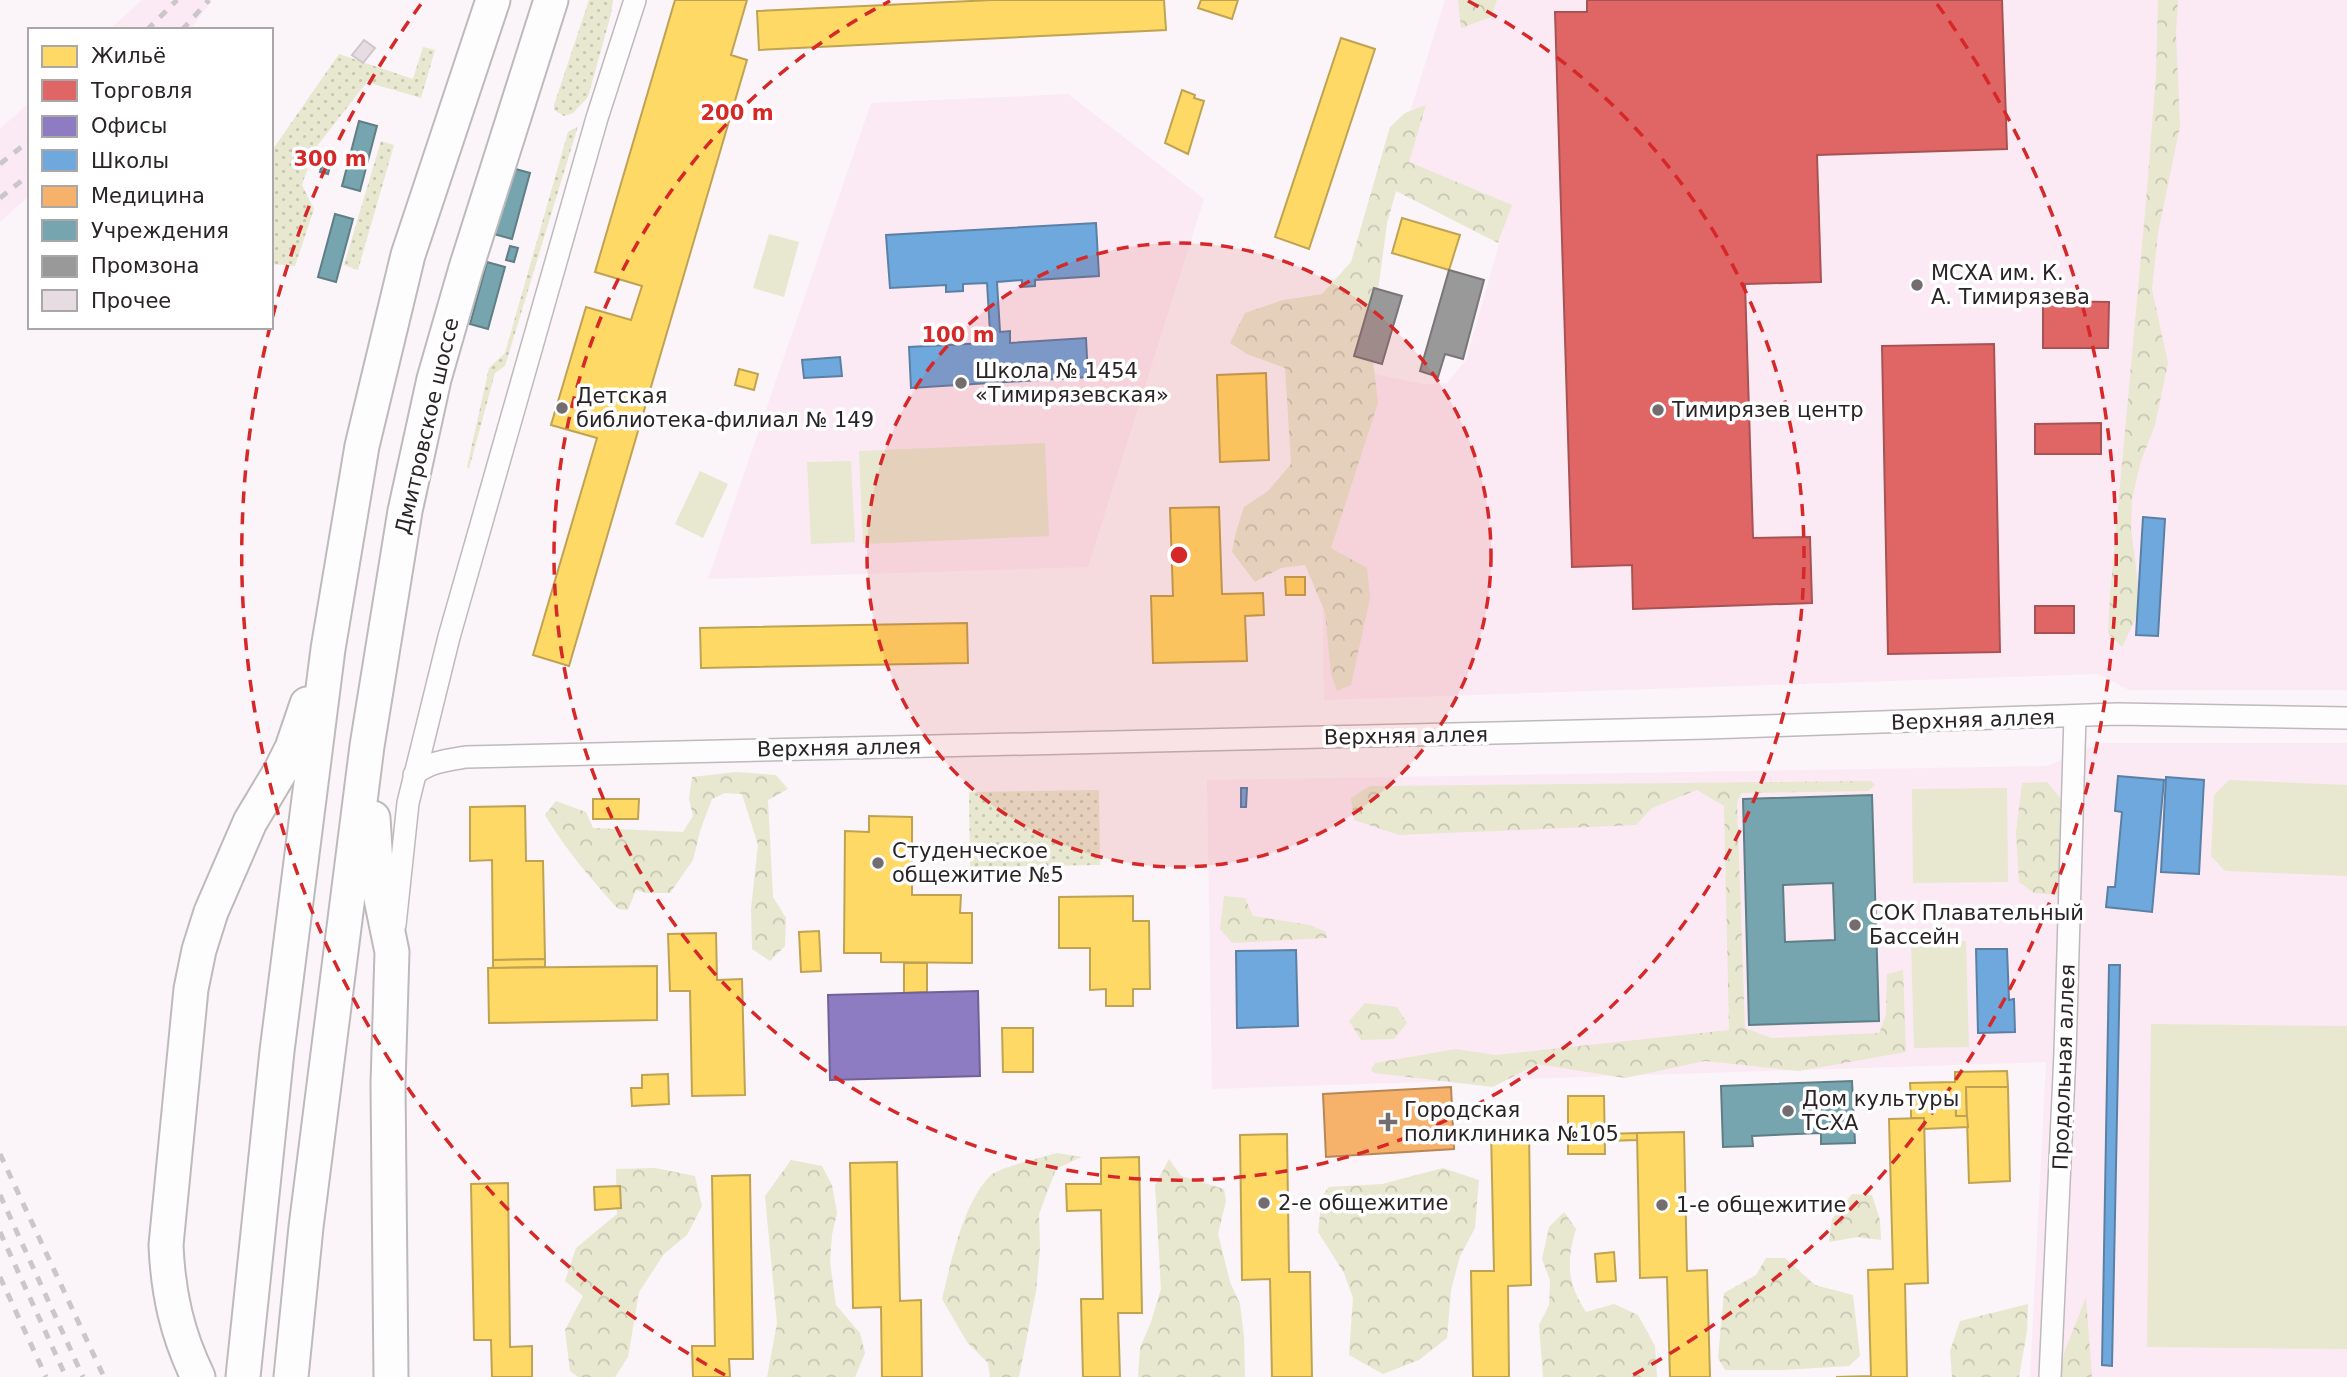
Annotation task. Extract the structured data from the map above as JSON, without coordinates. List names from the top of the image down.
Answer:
{
  "streets": {
    "main road": ["Дмитровское шоссе"],
    "street": ["Верхняя аллея", "Продольная аллея"]
  },
  "crossings": [
    ["Верхняя аллея", "Продольная аллея"]
  ],
  "places": {
    "other": [
      "МСХА им. К. А. Тимирязева",
      "Школа № 1454 «Тимирязевская»",
      "Детская библиотека-филиал № 149",
      "Тимирязев центр",
      "Студенческое общежитие №5",
      "СОК Плавательный Бассейн",
      "Дом культуры ТСХА",
      "2-е общежитие",
      "1-е общежитие"
    ],
    "health": ["Городская поликлиника №105"]
  },
  "legend": [
    "Жильё",
    "Торговля",
    "Офисы",
    "Школы",
    "Медицина",
    "Учреждения",
    "Промзона",
    "Прочее"
  ],
  "rings": ["200 m", "300 m", "100 m"]
}
